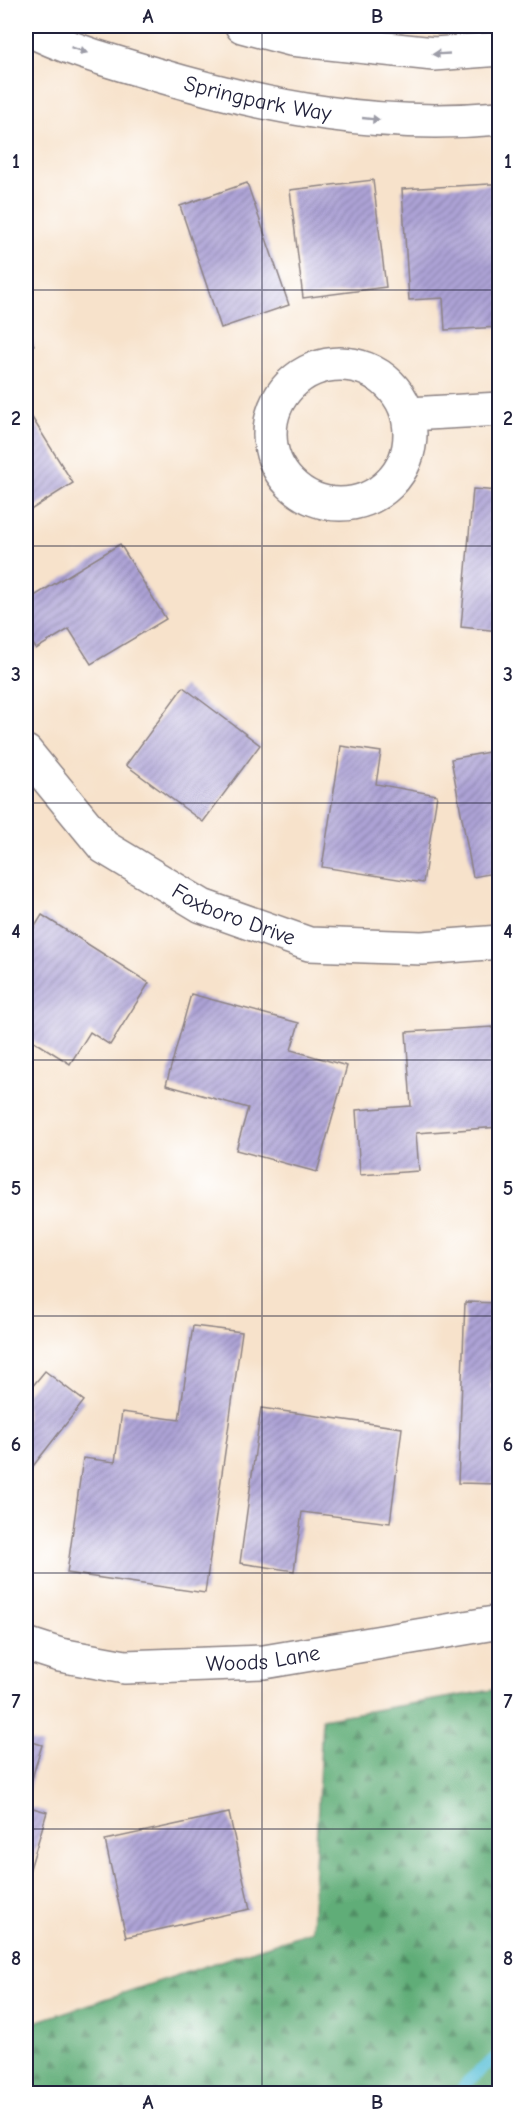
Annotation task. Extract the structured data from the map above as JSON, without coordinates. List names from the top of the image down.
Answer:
{
  "streets": {
    "street": ["Springpark Way", "Foxboro Drive", "Woods Lane"]
  },
  "grid": {
    "columns": ["A", "B"],
    "rows": [
      "1",
      "2",
      "3",
      "4",
      "5",
      "6",
      "7",
      "8"
    ]
  }
}
